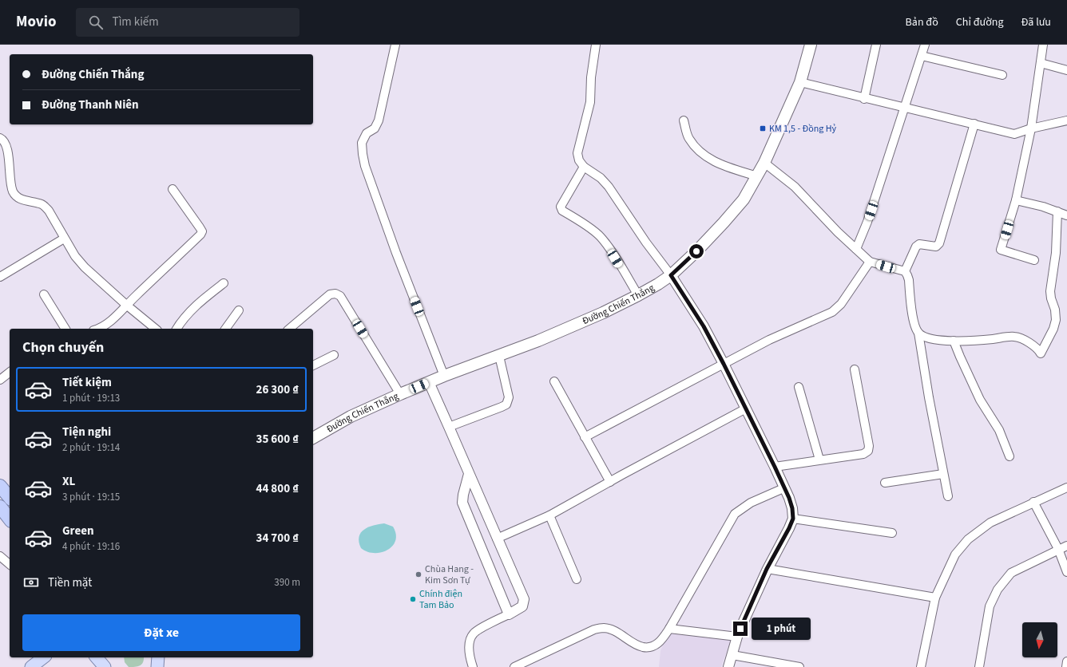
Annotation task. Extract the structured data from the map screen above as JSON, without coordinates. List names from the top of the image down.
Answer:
{
  "streets": {
    "main road": ["Đường Chiến Thắng"]
  },
  "places": {
    "transit": ["KM 1,5 - Đồng Hỷ"],
    "other": ["Chùa Hang - Kim Sơn Tự", "Chính điện Tam Bảo"]
  },
  "north": "bottom",
  "page": {
    "header": "Movio",
    "search": "Tìm kiếm",
    "nav": ["Bản đồ", "Chỉ đường", "Đã lưu"],
    "banner": ["Đường Chiến Thắng", "Đường Thanh Niên"],
    "heading": "Chọn chuyến",
    "list": [
      {
        "name": "Tiết kiệm",
        "note": "1 phút · 19:13",
        "value": "26 300 ₫"
      },
      {
        "name": "Tiện nghi",
        "note": "2 phút · 19:14",
        "value": "35 600 ₫"
      },
      {
        "name": "XL",
        "note": "3 phút · 19:15",
        "value": "44 800 ₫"
      },
      {
        "name": "Green",
        "note": "4 phút · 19:16",
        "value": "34 700 ₫"
      }
    ],
    "pay": ["Tiền mặt", "390 m"],
    "buttons": "Đặt xe",
    "bubble": "1 phút"
  }
}
